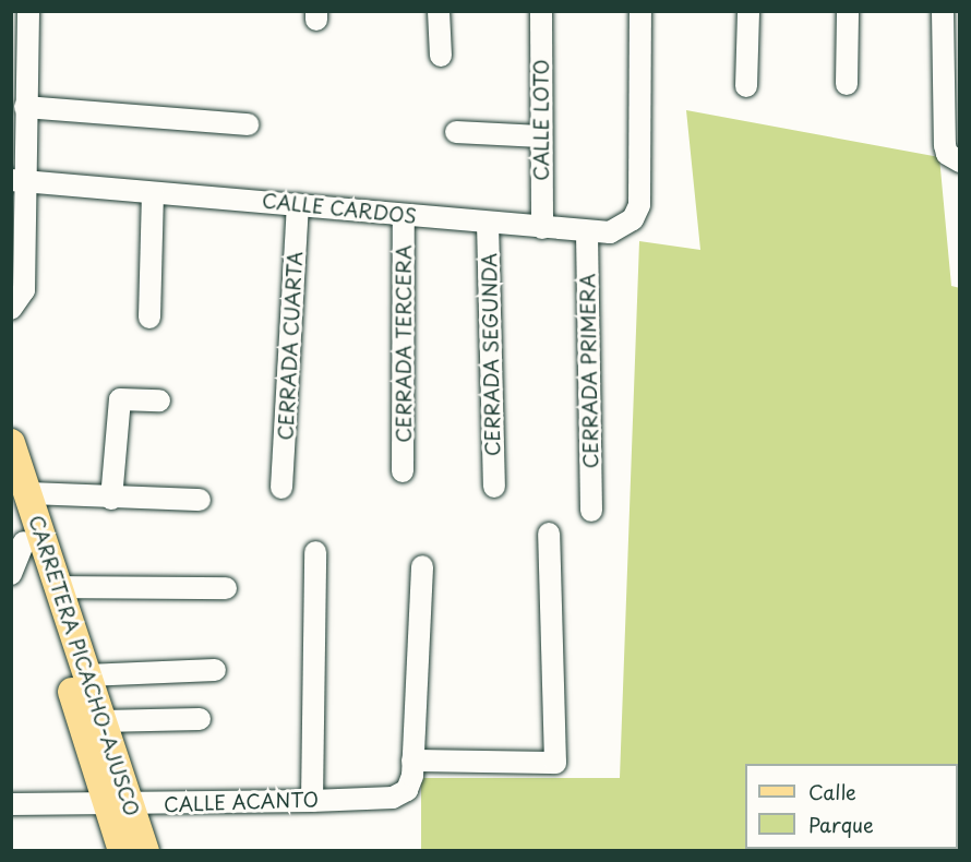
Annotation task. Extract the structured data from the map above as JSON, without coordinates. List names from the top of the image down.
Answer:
{
  "streets": {
    "main road": ["CARRETERA PICACHO-AJUSCO"],
    "street": [
      "CALLE LOTO",
      "CALLE CARDOS",
      "CERRADA TERCERA",
      "CERRADA CUARTA",
      "CERRADA SEGUNDA",
      "CERRADA PRIMERA",
      "CALLE ACANTO"
    ]
  },
  "crossings": [
    ["CALLE LOTO", "CALLE CARDOS"],
    ["CALLE CARDOS", "CERRADA TERCERA"],
    ["CALLE CARDOS", "CERRADA CUARTA"],
    ["CALLE CARDOS", "CERRADA SEGUNDA"],
    ["CALLE CARDOS", "CERRADA PRIMERA"],
    ["CARRETERA PICACHO-AJUSCO", "CALLE ACANTO"]
  ],
  "legend": ["Calle", "Parque"]
}
